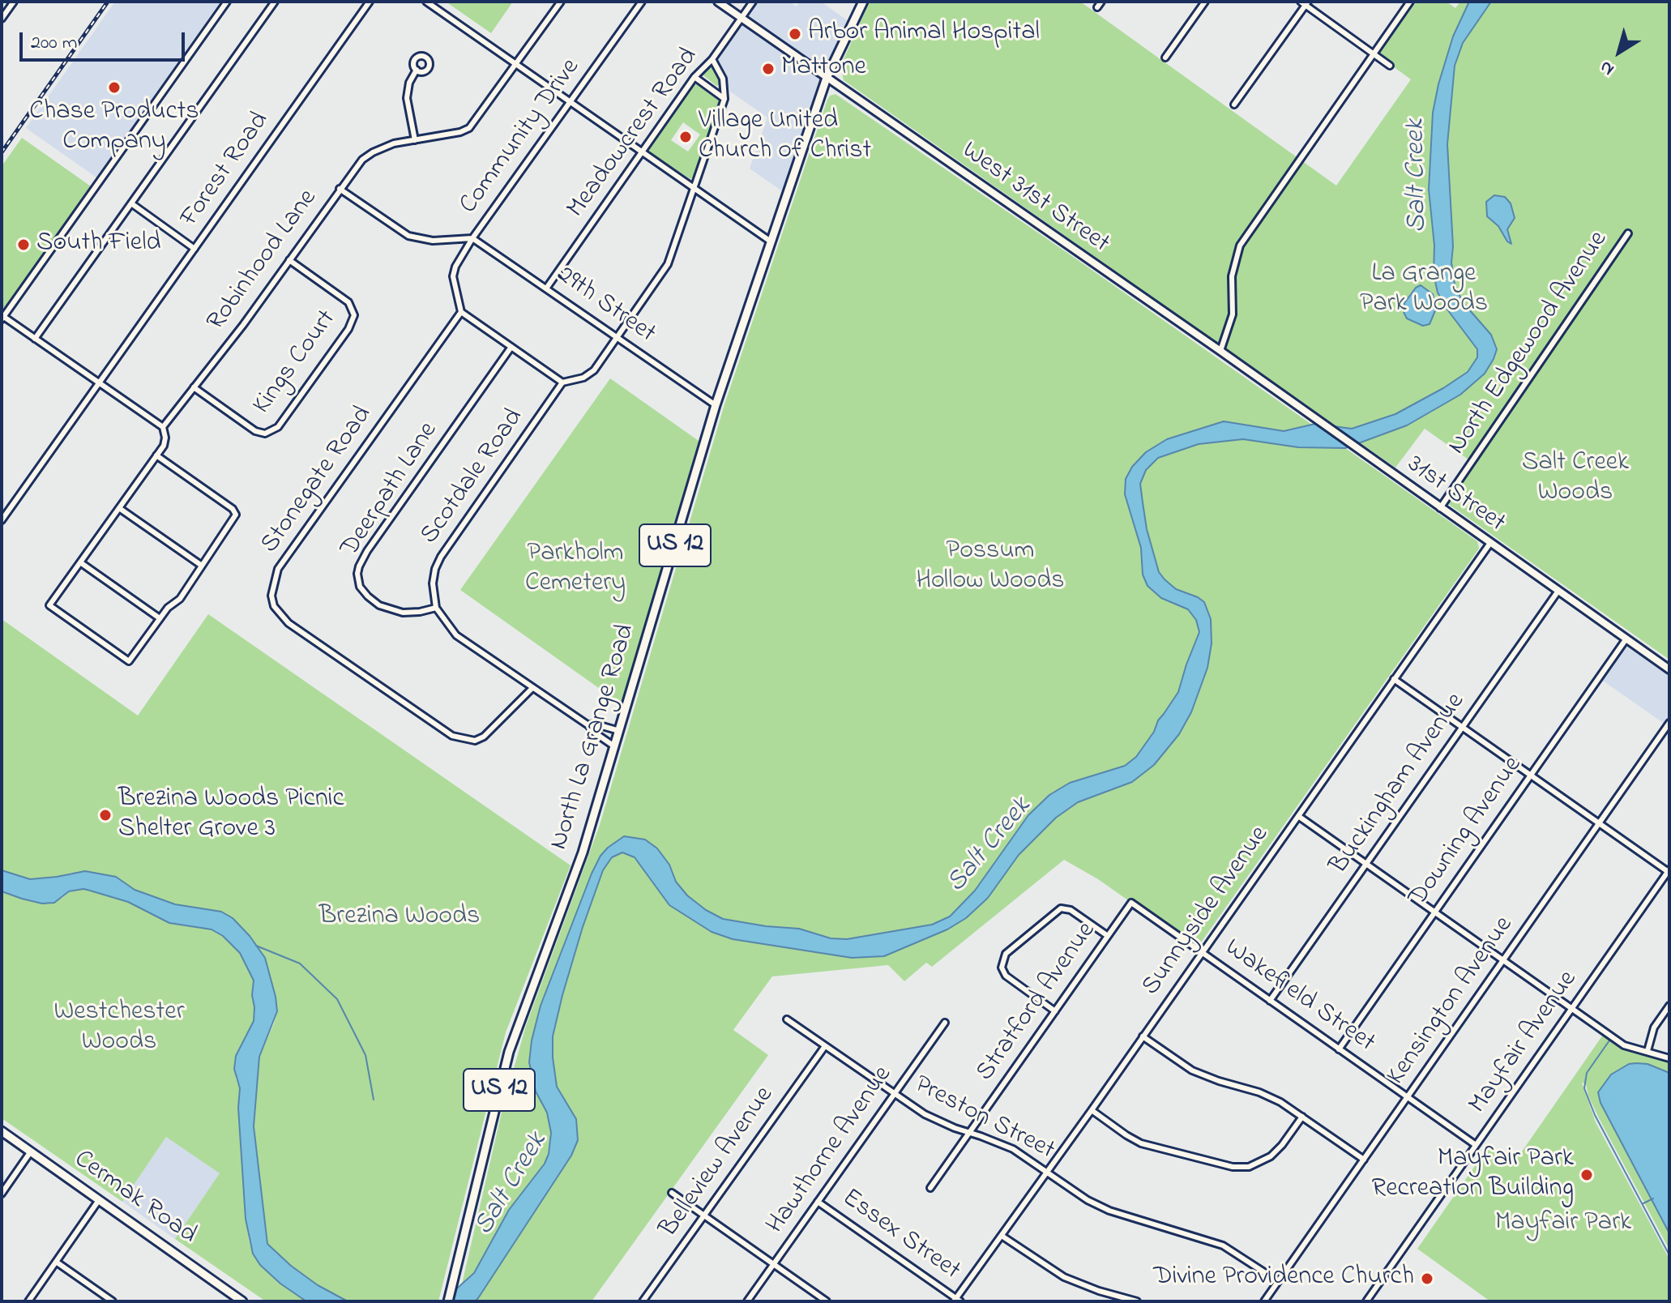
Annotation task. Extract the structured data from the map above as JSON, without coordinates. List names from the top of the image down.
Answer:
{
  "streets": {
    "main road": [
      "West 31st Street",
      "31st Street",
      "US 12",
      "North La Grange Road",
      "Cermak Road"
    ],
    "street": [
      "Meadowcrest Road",
      "Community Drive",
      "Forest Road",
      "Robinhood Lane",
      "29th Street",
      "North Edgewood Avenue",
      "Kings Court",
      "Scotdale Road",
      "Stonegate Road",
      "Deerpath Lane",
      "Buckingham Avenue",
      "Downing Avenue",
      "Sunnyside Avenue",
      "Wakefield Street",
      "Kensington Avenue",
      "Stratford Avenue",
      "Mayfair Avenue",
      "Preston Street",
      "Hawthorne Avenue",
      "Belleview Avenue",
      "Essex Street"
    ]
  },
  "crossings": [
    ["Meadowcrest Road", "West 31st Street"],
    ["Meadowcrest Road", "29th Street"],
    ["Community Drive", "Robinhood Lane"],
    ["Community Drive", "29th Street"],
    ["West 31st Street", "31st Street"],
    ["West 31st Street", "US 12"],
    ["West 31st Street", "North La Grange Road"],
    ["Robinhood Lane", "Kings Court"],
    ["29th Street", "North La Grange Road"],
    ["North Edgewood Avenue", "31st Street"],
    ["Scotdale Road", "Deerpath Lane"],
    ["31st Street", "Buckingham Avenue"],
    ["31st Street", "Downing Avenue"],
    ["31st Street", "Sunnyside Avenue"],
    ["US 12", "North La Grange Road"],
    ["Buckingham Avenue", "Wakefield Street"],
    ["Downing Avenue", "Wakefield Street"],
    ["Sunnyside Avenue", "Wakefield Street"],
    ["Sunnyside Avenue", "Preston Street"],
    ["Sunnyside Avenue", "Essex Street"],
    ["Wakefield Street", "Kensington Avenue"],
    ["Wakefield Street", "Stratford Avenue"],
    ["Wakefield Street", "Mayfair Avenue"],
    ["Kensington Avenue", "Preston Street"],
    ["Stratford Avenue", "Preston Street"],
    ["Preston Street", "Hawthorne Avenue"],
    ["Preston Street", "Belleview Avenue"],
    ["Hawthorne Avenue", "Essex Street"]
  ],
  "water": ["Salt Creek"],
  "parks": [
    "La Grange Park Woods",
    "Salt Creek Woods",
    "Possum Hollow Woods",
    "Parkholm Cemetery",
    "Brezina Woods",
    "Westchester Woods",
    "Mayfair Park"
  ],
  "places": [
    "Arbor Animal Hospital",
    "Mattone",
    "Chase Products Company",
    "Village United Church of Christ",
    "South Field",
    "Brezina Woods Picnic Shelter Grove 3",
    "Mayfair Park Recreation Building",
    "Divine Providence Church"
  ],
  "scale_bar": "200 m",
  "north": "bottom left"
}
